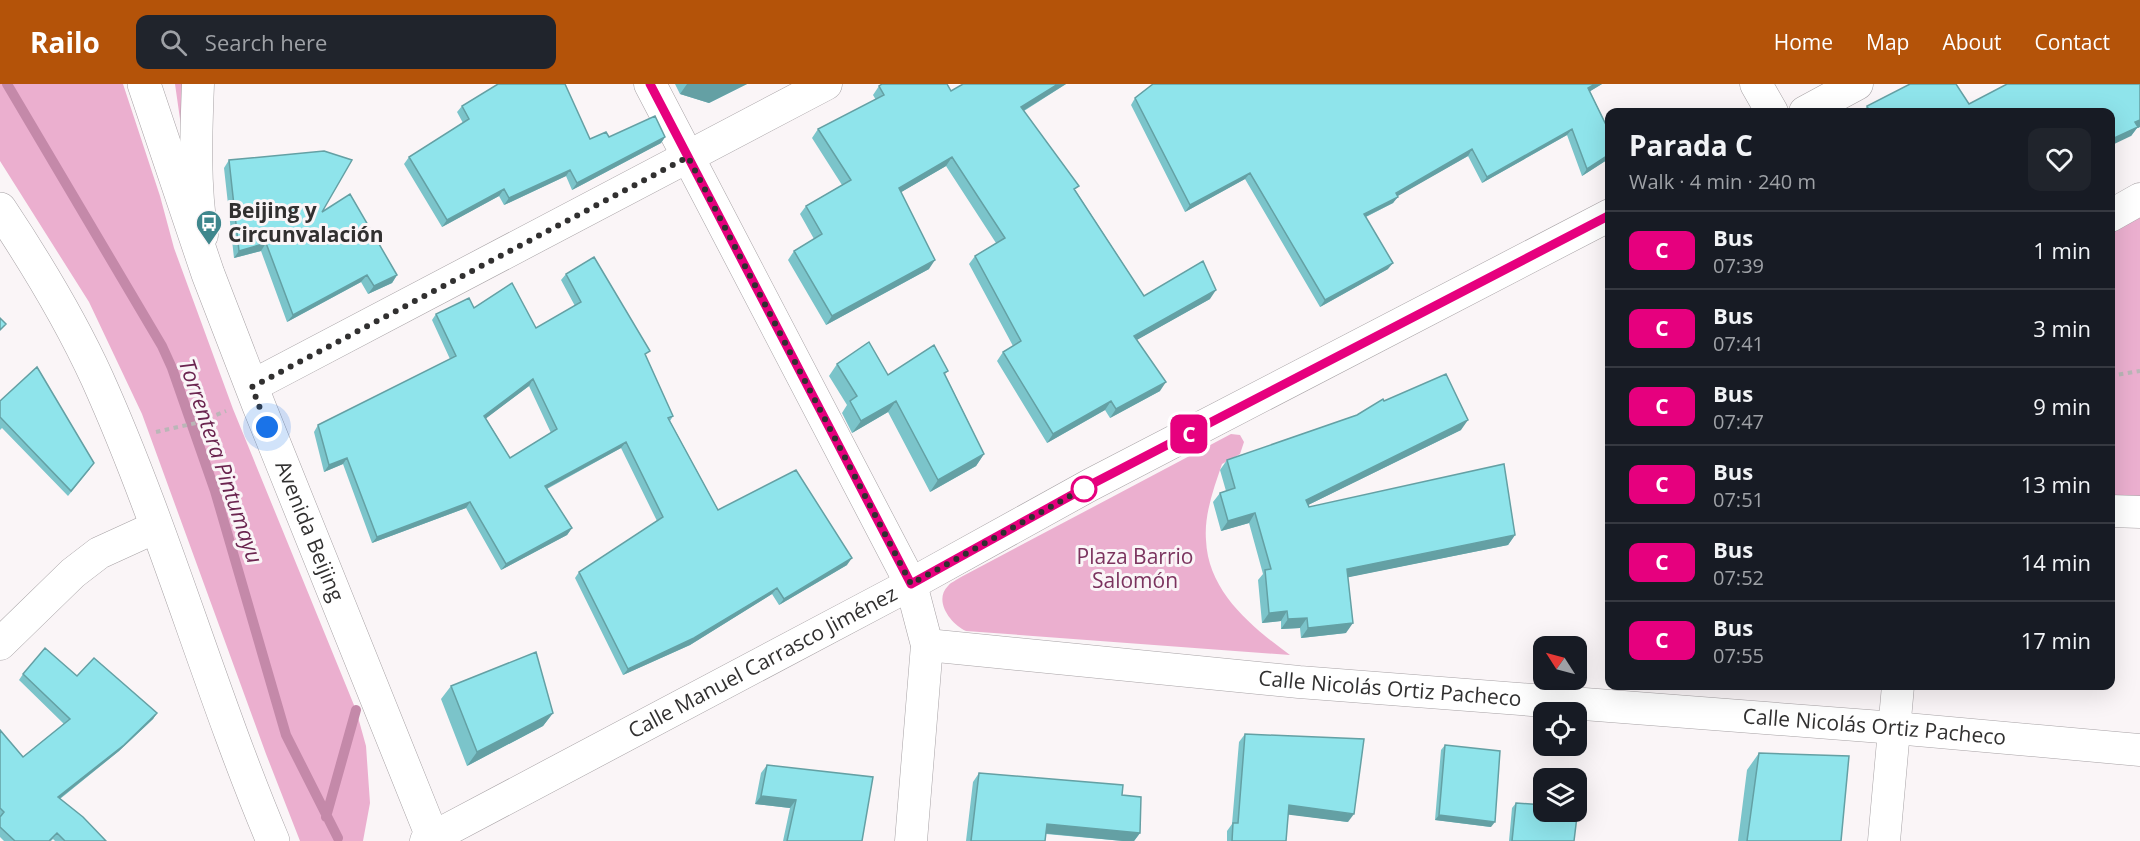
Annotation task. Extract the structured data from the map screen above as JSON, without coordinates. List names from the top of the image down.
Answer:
{
  "streets": {
    "main road": ["Avenida Beijing"],
    "street": ["Calle Manuel Carrasco Jiménez", "Calle Nicolás Ortiz Pacheco"]
  },
  "crossings": [
    ["Avenida Beijing", "Calle Manuel Carrasco Jiménez"]
  ],
  "water": ["Torrentera Pintumayu"],
  "parks": ["Plaza Barrio Salomón"],
  "places": {
    "bus stop": ["Beijing y Circunvalación"]
  },
  "lines": ["bus line C"],
  "north": "top left",
  "page": {
    "header": "Railo",
    "search": "Search here",
    "nav": [
      "Home",
      "Map",
      "About",
      "Contact"
    ],
    "on_map": "C",
    "heading": ["Parada C", "Walk · 4 min · 240 m"],
    "list": [
      {
        "mark": "C",
        "name": "Bus",
        "note": "07:39",
        "value": "1 min"
      },
      {
        "mark": "C",
        "name": "Bus",
        "note": "07:41",
        "value": "3 min"
      },
      {
        "mark": "C",
        "name": "Bus",
        "note": "07:47",
        "value": "9 min"
      },
      {
        "mark": "C",
        "name": "Bus",
        "note": "07:51",
        "value": "13 min"
      },
      {
        "mark": "C",
        "name": "Bus",
        "note": "07:52",
        "value": "14 min"
      },
      {
        "mark": "C",
        "name": "Bus",
        "note": "07:55",
        "value": "17 min"
      }
    ]
  }
}
